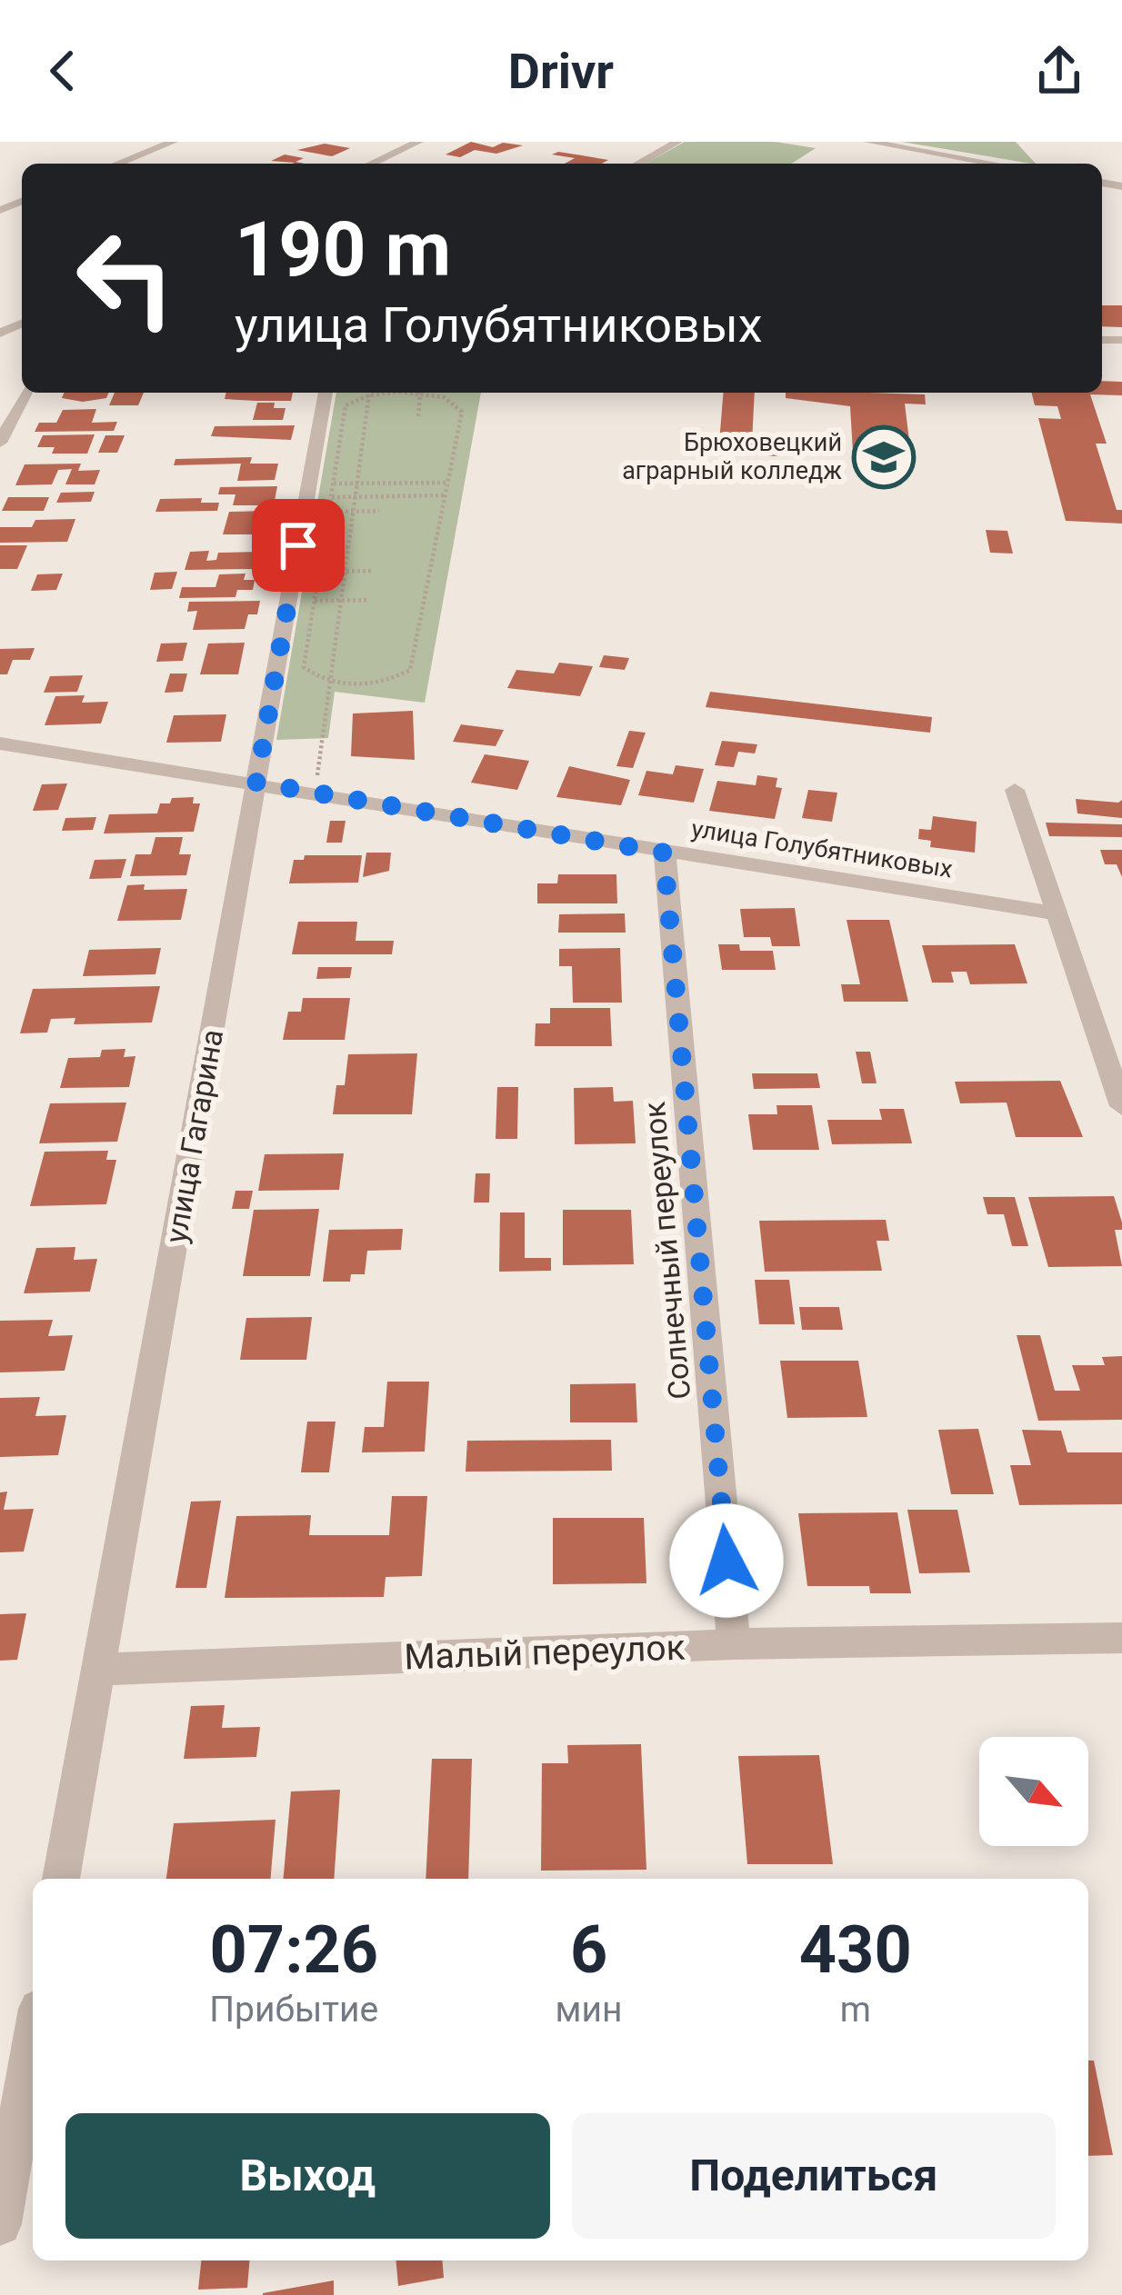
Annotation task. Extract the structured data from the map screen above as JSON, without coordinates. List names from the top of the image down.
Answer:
{
  "streets": {
    "street": [
      "улица Голубятниковых",
      "улица Гагарина",
      "Солнечный переулок",
      "Малый переулок"
    ]
  },
  "crossings": [
    ["улица Голубятниковых", "улица Гагарина"],
    ["улица Голубятниковых", "Солнечный переулок"],
    ["улица Гагарина", "Малый переулок"],
    ["Солнечный переулок", "Малый переулок"]
  ],
  "places": {
    "school or university": ["Брюховецкий аграрный колледж"]
  },
  "north": "bottom right",
  "page": {
    "header": "Drivr",
    "turn": ["190 m", "улица Голубятниковых"],
    "eta": [
      "07:26",
      "Прибытие",
      "6",
      "мин",
      "430",
      "m"
    ],
    "buttons": ["Выход", "Поделиться"]
  }
}
